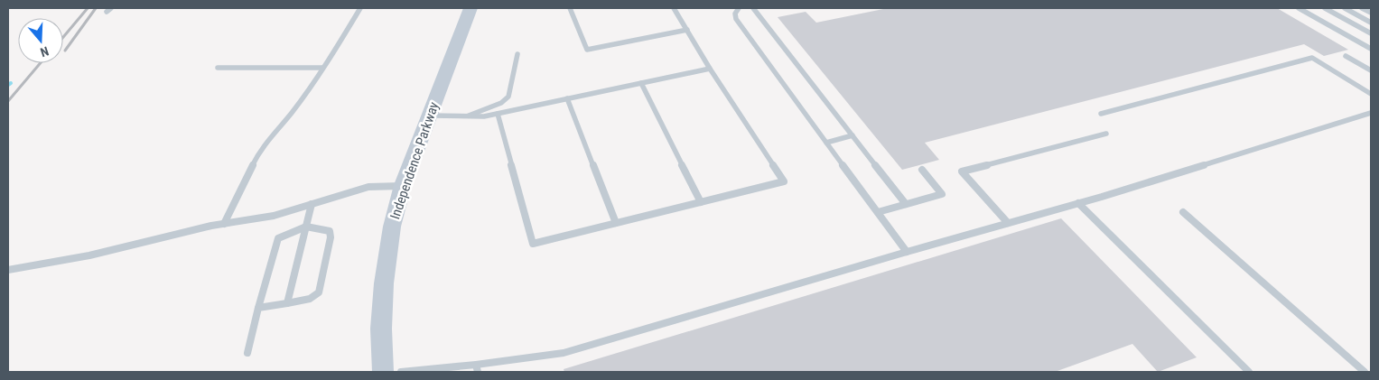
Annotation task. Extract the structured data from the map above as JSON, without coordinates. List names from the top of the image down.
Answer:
{
  "streets": {
    "main road": ["Independence Parkway"]
  },
  "north": "bottom"
}
